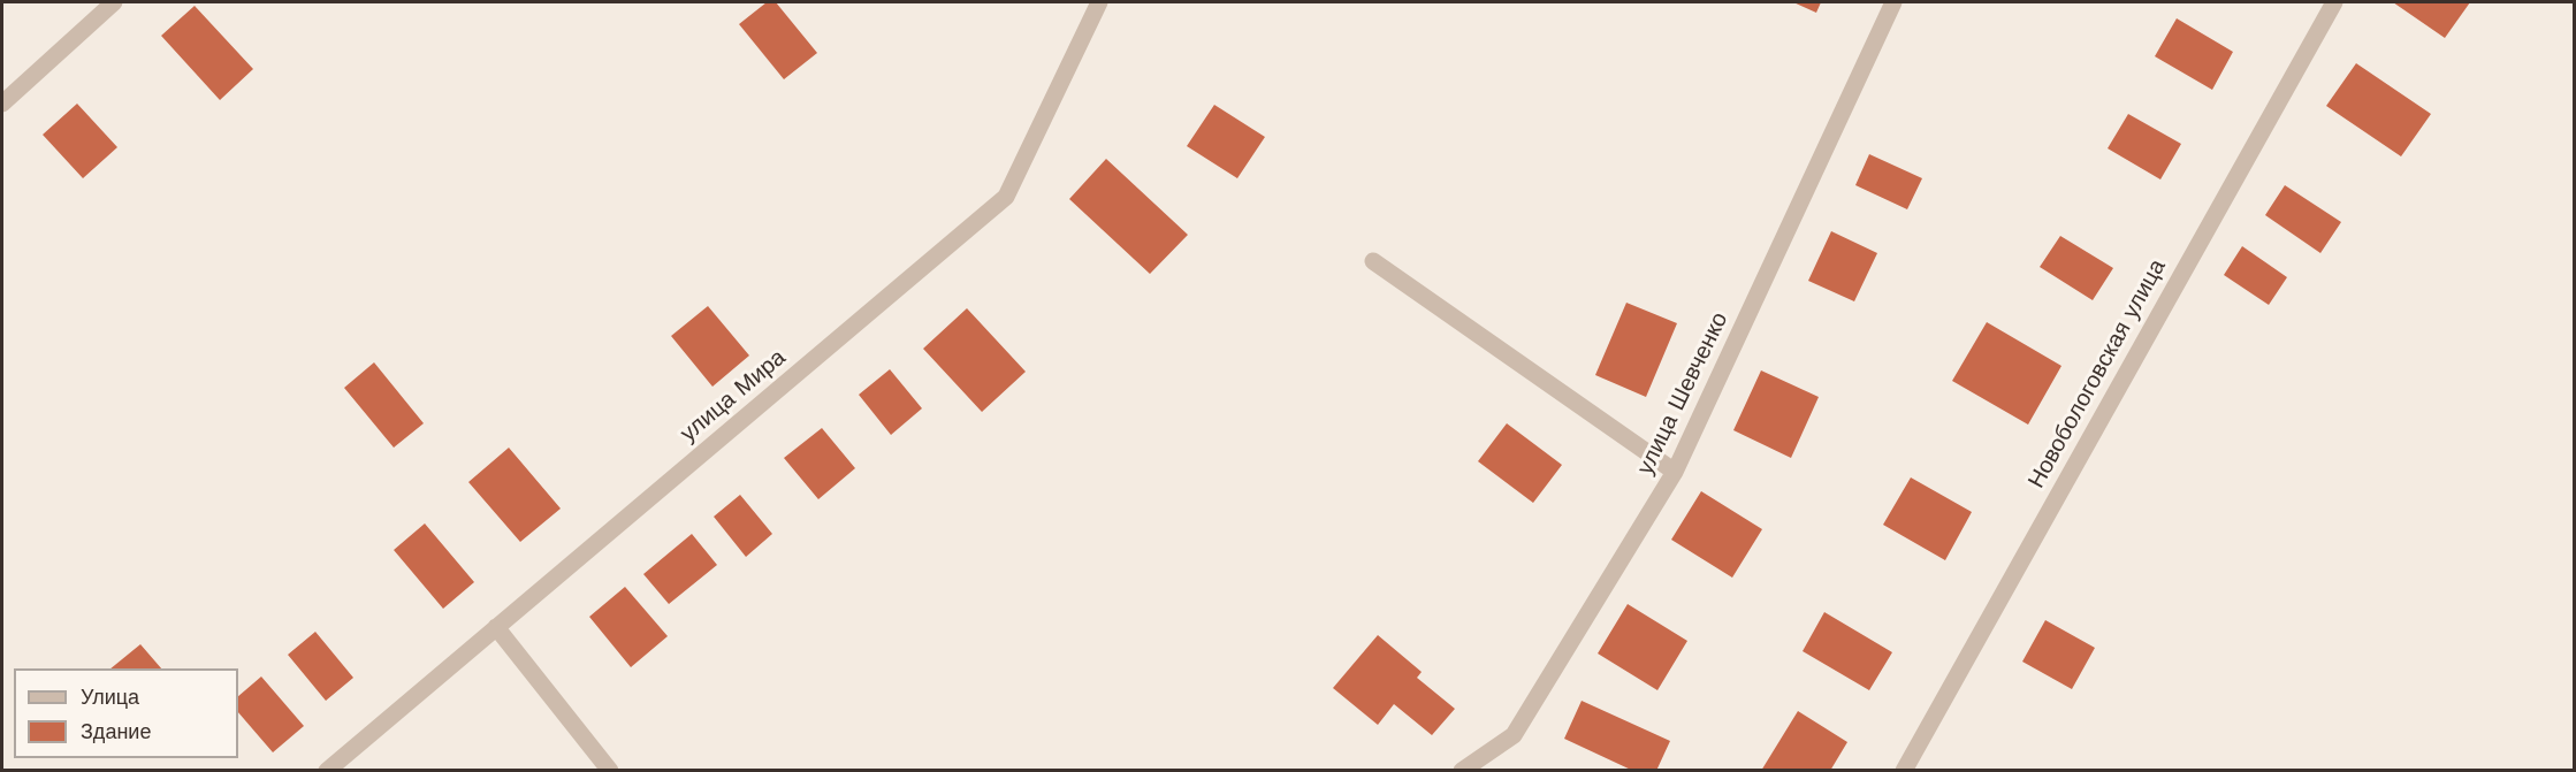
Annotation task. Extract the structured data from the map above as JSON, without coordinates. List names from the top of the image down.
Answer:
{
  "streets": {
    "street": ["Новобологовская улица", "улица Шевченко", "улица Мира"]
  },
  "legend": ["Улица", "Здание"]
}
